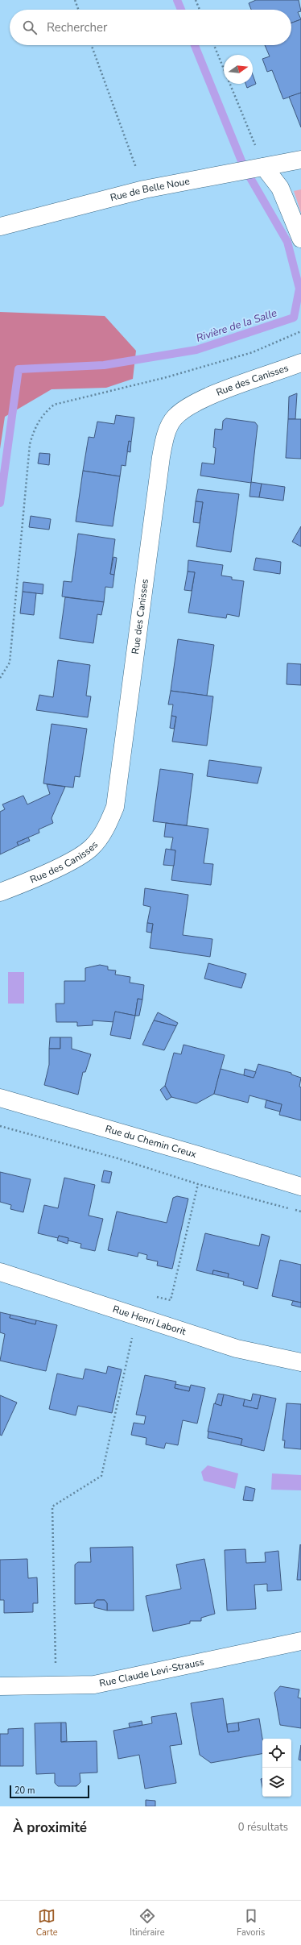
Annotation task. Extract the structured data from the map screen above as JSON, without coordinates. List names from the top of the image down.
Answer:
{
  "streets": {
    "street": [
      "Rue de Belle Noue",
      "Rue des Canisses",
      "Rue du Chemin Creux",
      "Rue Henri Laborit",
      "Rue Claude Levi-Strauss"
    ]
  },
  "water": ["Rivière de la Salle"],
  "scale_bar": "20 m",
  "north": "right",
  "page": {
    "search": "Rechercher",
    "scale": "20 m",
    "heading": ["À proximité", "0 résultats"],
    "nav": ["Carte", "Itinéraire", "Favoris"]
  }
}
